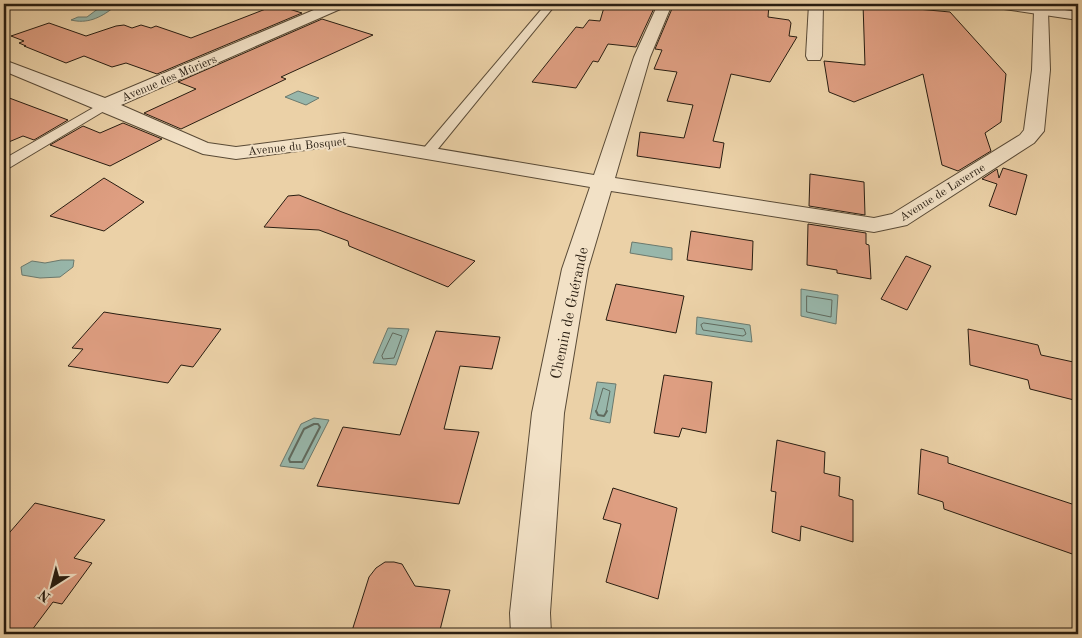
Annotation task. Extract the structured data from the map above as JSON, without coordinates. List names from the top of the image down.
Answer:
{
  "streets": {
    "street": [
      "Avenue des Mûriers",
      "Avenue du Bosquet",
      "Avenue de Laverne",
      "Chemin de Guérande"
    ]
  },
  "crossings": [
    ["Avenue des Mûriers", "Avenue du Bosquet"],
    ["Avenue du Bosquet", "Avenue de Laverne"],
    ["Avenue du Bosquet", "Chemin de Guérande"],
    ["Avenue de Laverne", "Chemin de Guérande"]
  ],
  "north": "bottom left"
}
